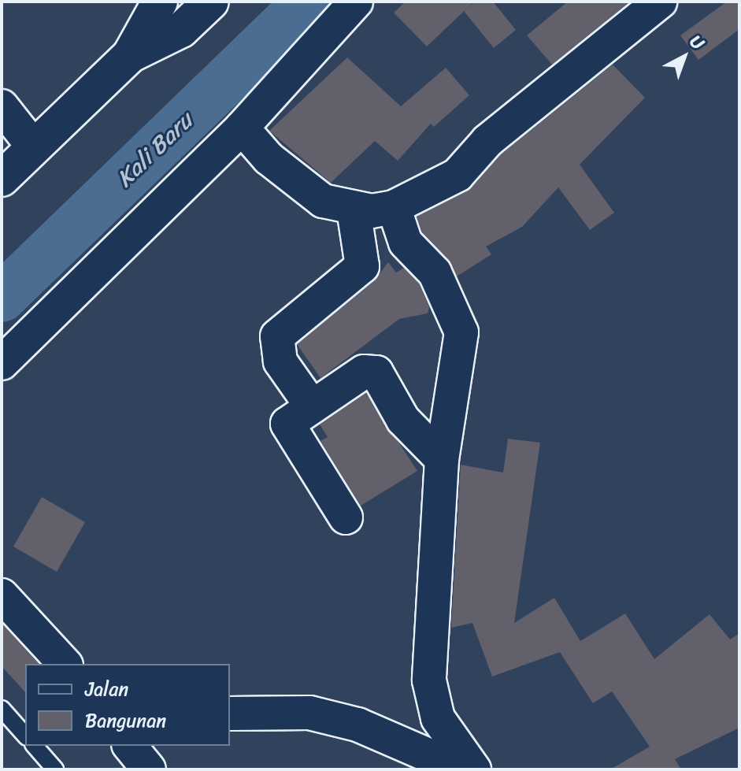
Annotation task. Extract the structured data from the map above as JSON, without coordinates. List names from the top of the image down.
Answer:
{
  "water": ["Kali Baru"],
  "legend": ["Jalan", "Bangunan"],
  "north": "top right"
}
